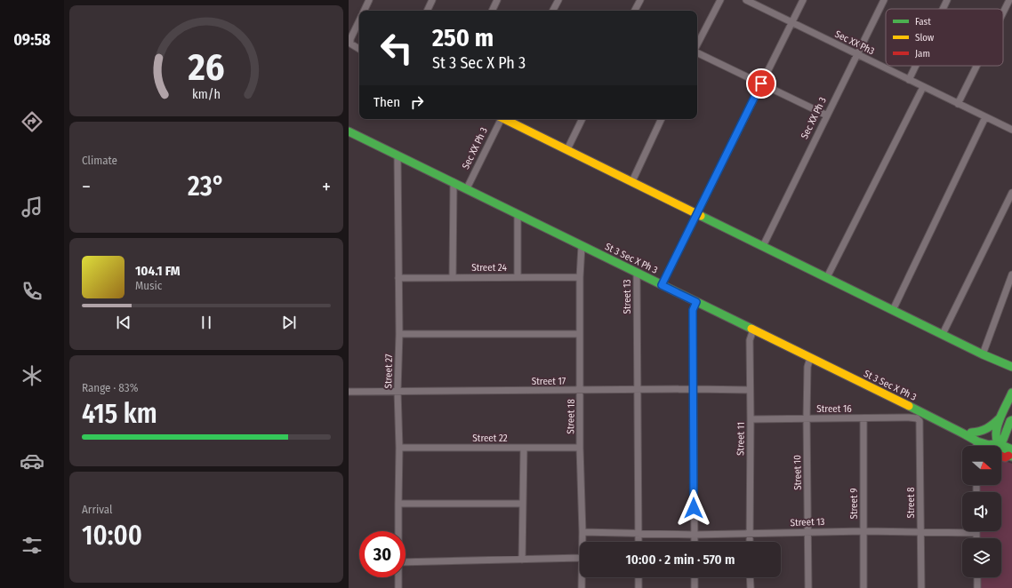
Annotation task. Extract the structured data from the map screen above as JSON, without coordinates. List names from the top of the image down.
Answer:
{
  "streets": {
    "main road": ["Sec XX Ph 3", "St 3 Sec X Ph 3"],
    "street": [
      "Sec XX Ph3",
      "Street 24",
      "Street 13",
      "Street 27",
      "Street 17",
      "Street 16",
      "Street 18",
      "Street 22",
      "Street 11",
      "Street 10",
      "Street 8",
      "Street 9"
    ]
  },
  "crossings": [
    ["Sec XX Ph3", "Sec XX Ph 3"],
    ["Sec XX Ph 3", "St 3 Sec X Ph 3"],
    ["St 3 Sec X Ph 3", "Street 13"],
    ["St 3 Sec X Ph 3", "Street 27"],
    ["St 3 Sec X Ph 3", "Street 16"],
    ["St 3 Sec X Ph 3", "Street 18"],
    ["St 3 Sec X Ph 3", "Street 11"],
    ["St 3 Sec X Ph 3", "Street 10"],
    ["St 3 Sec X Ph 3", "Street 8"],
    ["Street 24", "Street 27"],
    ["Street 24", "Street 18"],
    ["Street 13", "Street 17"],
    ["Street 13", "Street 18"],
    ["Street 13", "Street 11"],
    ["Street 13", "Street 10"],
    ["Street 13", "Street 8"],
    ["Street 13", "Street 9"],
    ["Street 27", "Street 17"],
    ["Street 27", "Street 22"],
    ["Street 17", "Street 18"],
    ["Street 17", "Street 11"],
    ["Street 16", "Street 11"],
    ["Street 16", "Street 10"],
    ["Street 16", "Street 8"],
    ["Street 16", "Street 9"],
    ["Street 18", "Street 22"]
  ],
  "legend": ["Fast", "Slow", "Jam"],
  "north": "right",
  "page": {
    "tabs": "09:58",
    "turn": ["250 m", "St 3 Sec X Ph 3"],
    "then": "Then",
    "tile": [
      "Climate",
      ["Range · 83%", "415 km"],
      ["Arrival", "10:00"]
    ],
    "heat": ["−", "23°", "+"],
    "song": ["104.1 FM", "Music"],
    "limit": "30",
    "trip": "10:00 · 2 min · 570 m",
    "gauge": ["26", "km/h"]
  }
}
